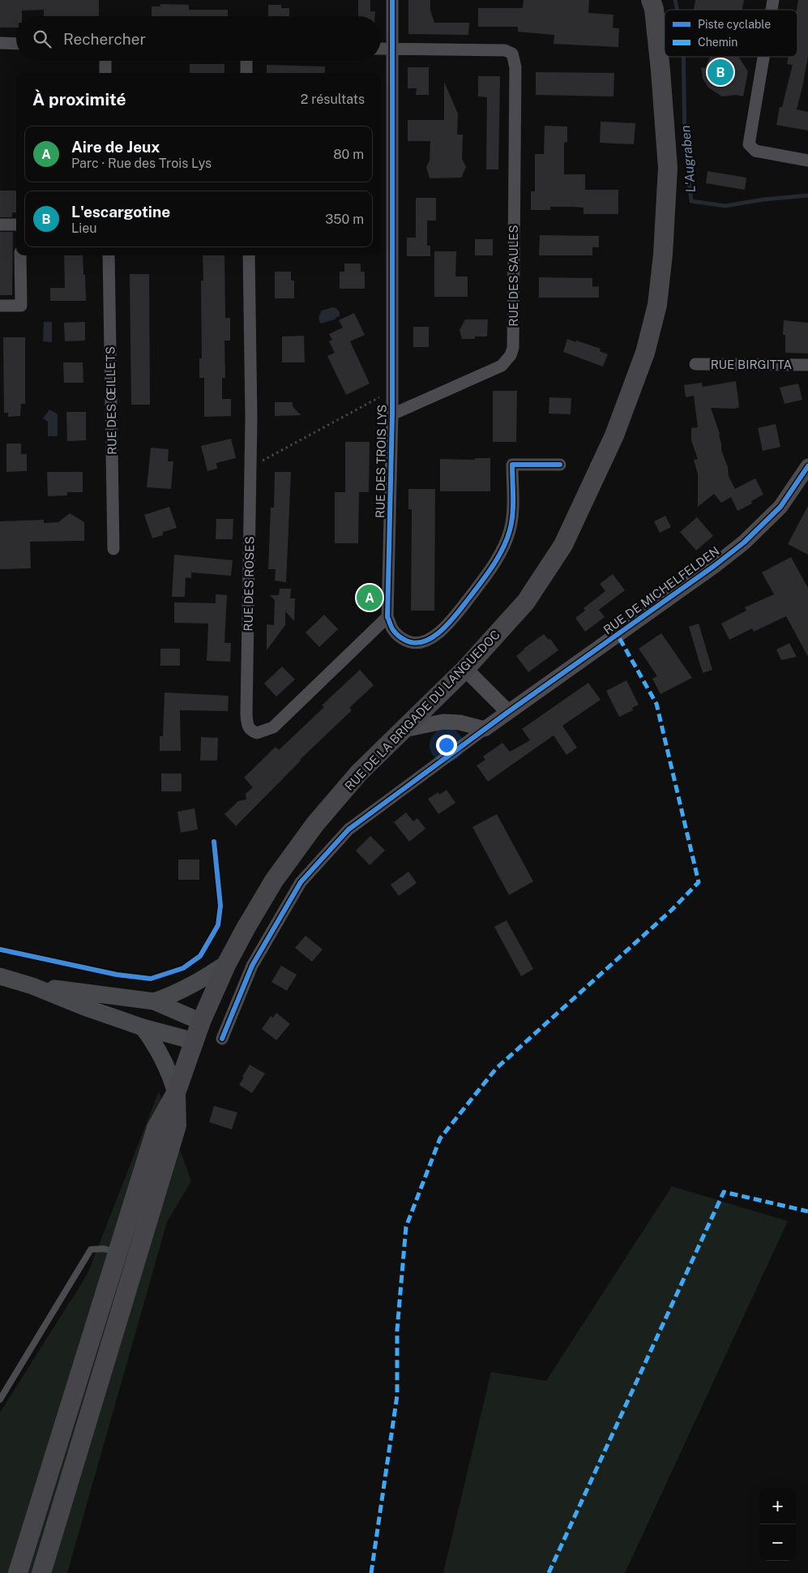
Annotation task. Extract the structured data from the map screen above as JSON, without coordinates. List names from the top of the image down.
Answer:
{
  "streets": {
    "main road": ["RUE DE LA BRIGADE DU LANGUEDOC"],
    "street": [
      "RUE DES SAULES",
      "RUE BIRGITTA",
      "RUE DES ŒILLETS",
      "RUE DES TROIS LYS",
      "RUE DES ROSES",
      "RUE DE MICHELFELDEN"
    ]
  },
  "crossings": [
    ["RUE DES SAULES", "RUE DES TROIS LYS"],
    ["RUE DES TROIS LYS", "RUE DES ROSES"]
  ],
  "water": ["L'Augraben"],
  "legend": ["Piste cyclable", "Chemin"],
  "page": {
    "search": "Rechercher",
    "pins": ["B", "A"],
    "heading": ["À proximité", "2 résultats"],
    "list": [
      {
        "mark": "A",
        "name": "Aire de Jeux",
        "note": "Parc · Rue des Trois Lys",
        "value": "80 m"
      },
      {
        "mark": "B",
        "name": "L'escargotine",
        "note": "Lieu",
        "value": "350 m"
      }
    ],
    "map_buttons": ["+", "−"]
  }
}
